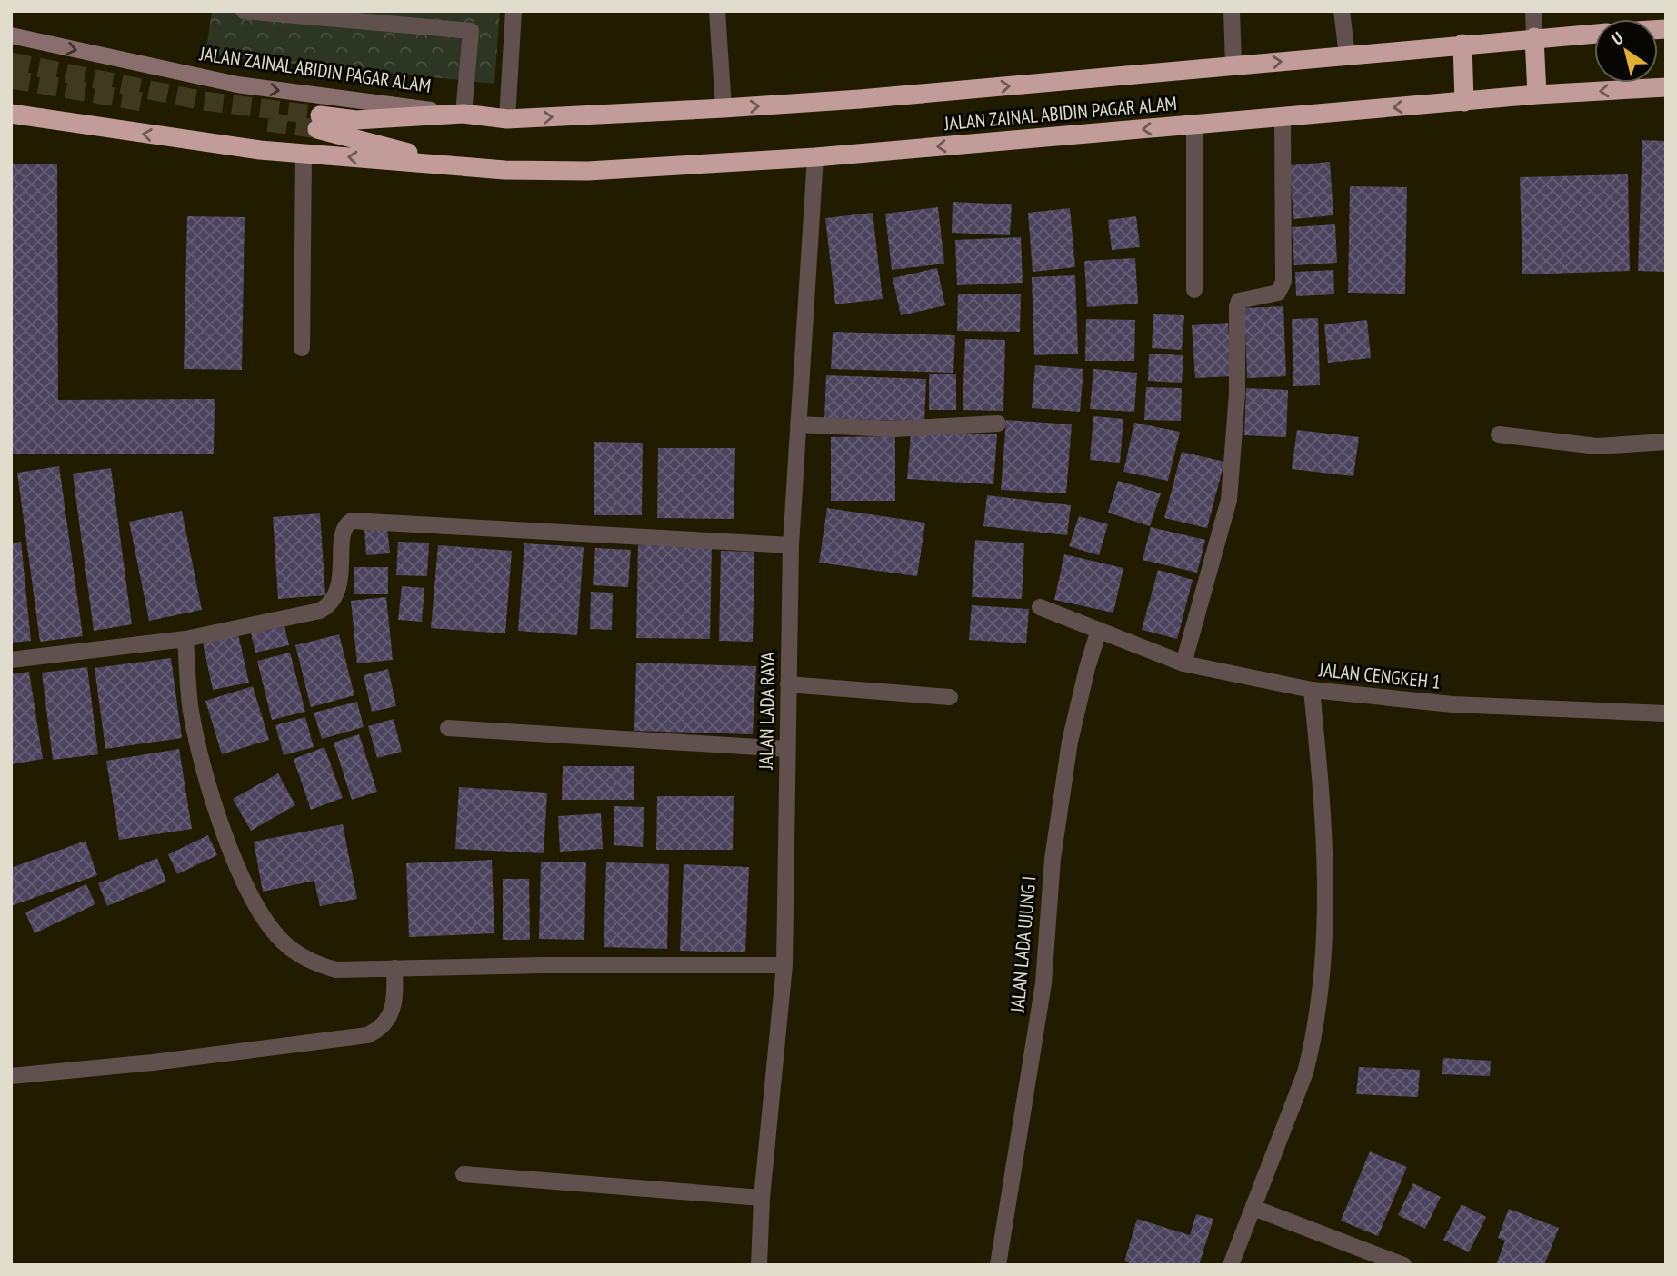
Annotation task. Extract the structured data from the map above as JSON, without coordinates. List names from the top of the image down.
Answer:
{
  "streets": {
    "highway": ["JALAN ZAINAL ABIDIN PAGAR ALAM"],
    "street": ["JALAN CENGKEH 1", "JALAN LADA RAYA", "JALAN LADA UJUNG I"]
  },
  "crossings": [
    ["JALAN ZAINAL ABIDIN PAGAR ALAM", "JALAN LADA RAYA"],
    ["JALAN CENGKEH 1", "JALAN LADA UJUNG I"]
  ],
  "north": "top left"
}
